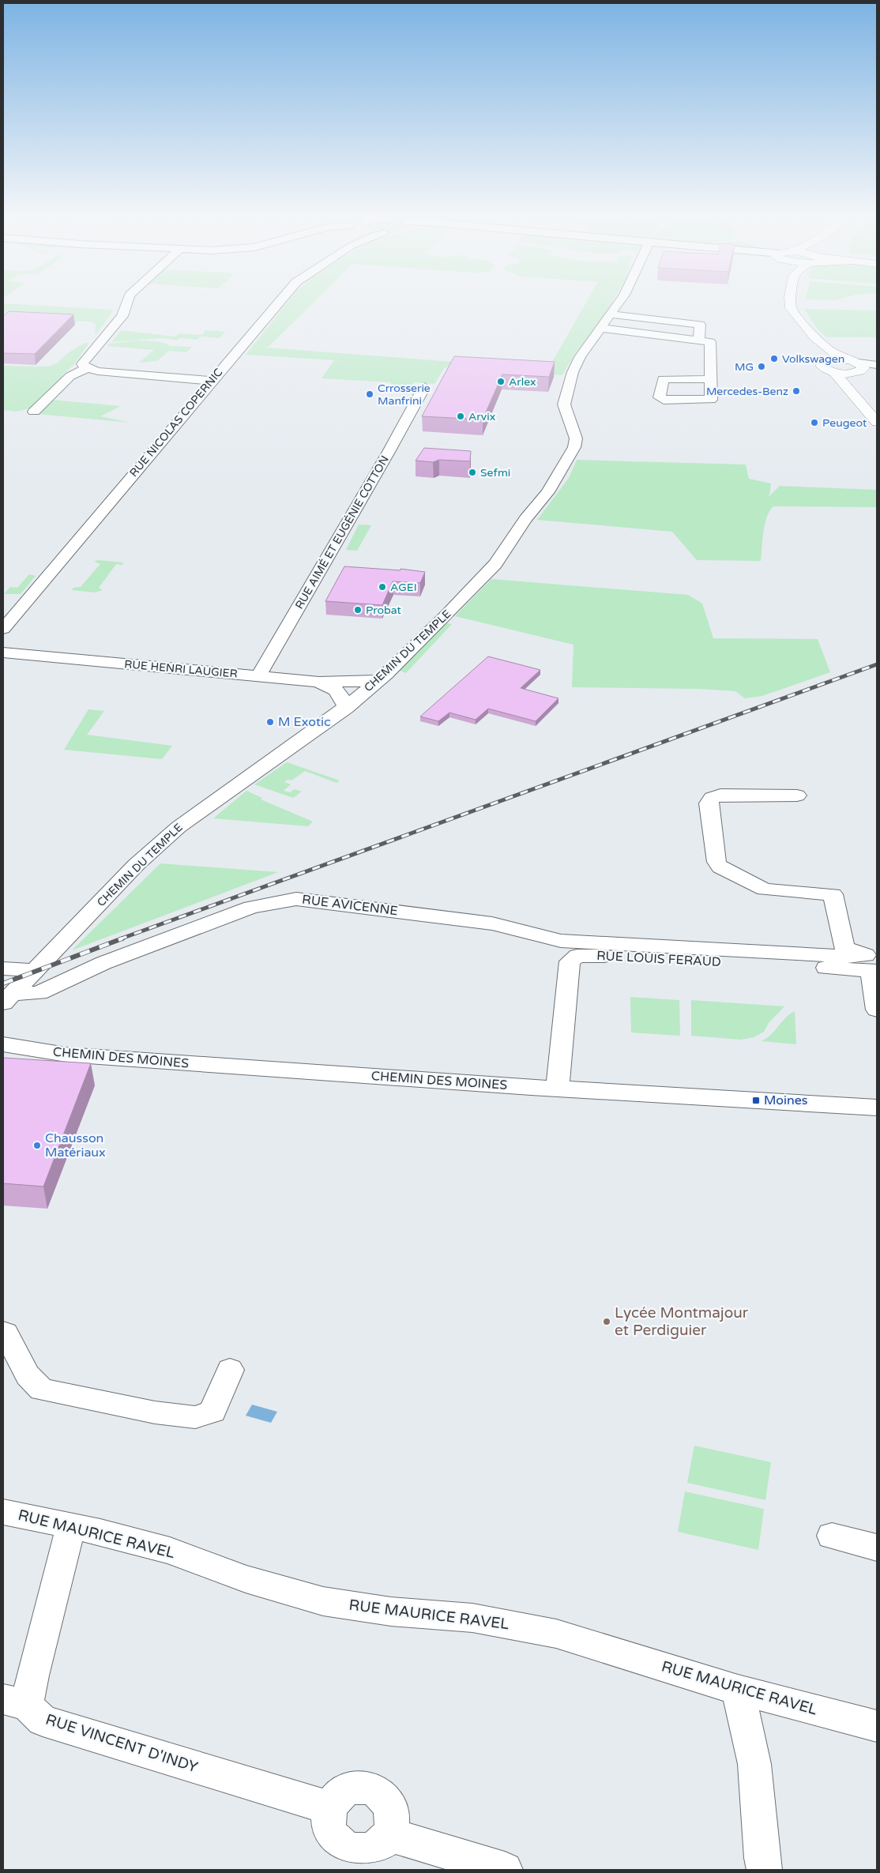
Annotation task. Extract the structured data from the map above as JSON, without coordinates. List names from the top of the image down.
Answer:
{
  "streets": {
    "street": [
      "RUE NICOLAS COPERNIC",
      "RUE AIMÉ ET EUGÉNIE COTTON",
      "CHEMIN DU TEMPLE",
      "RUE HENRI LAUGIER",
      "RUE AVICENNE",
      "RUE LOUIS FERAUD",
      "CHEMIN DES MOINES",
      "RUE MAURICE RAVEL",
      "RUE VINCENT D'INDY"
    ]
  },
  "crossings": [
    ["RUE AIMÉ ET EUGÉNIE COTTON", "RUE HENRI LAUGIER"],
    ["CHEMIN DU TEMPLE", "RUE HENRI LAUGIER"],
    ["CHEMIN DU TEMPLE", "RUE AVICENNE"],
    ["RUE AVICENNE", "RUE LOUIS FERAUD"],
    ["RUE LOUIS FERAUD", "CHEMIN DES MOINES"],
    ["RUE MAURICE RAVEL", "RUE VINCENT D'INDY"]
  ],
  "places": {
    "other": [
      "Volkswagen",
      "MG",
      "Arlex",
      "Mercedes-Benz",
      "Crrosserie Manfrini",
      "Arvix",
      "Peugeot",
      "Sefmi",
      "AGEI",
      "Probat",
      "M Exotic",
      "Chausson Matériaux",
      "Lycée Montmajour et Perdiguier"
    ],
    "transit": ["Moines"]
  }
}
